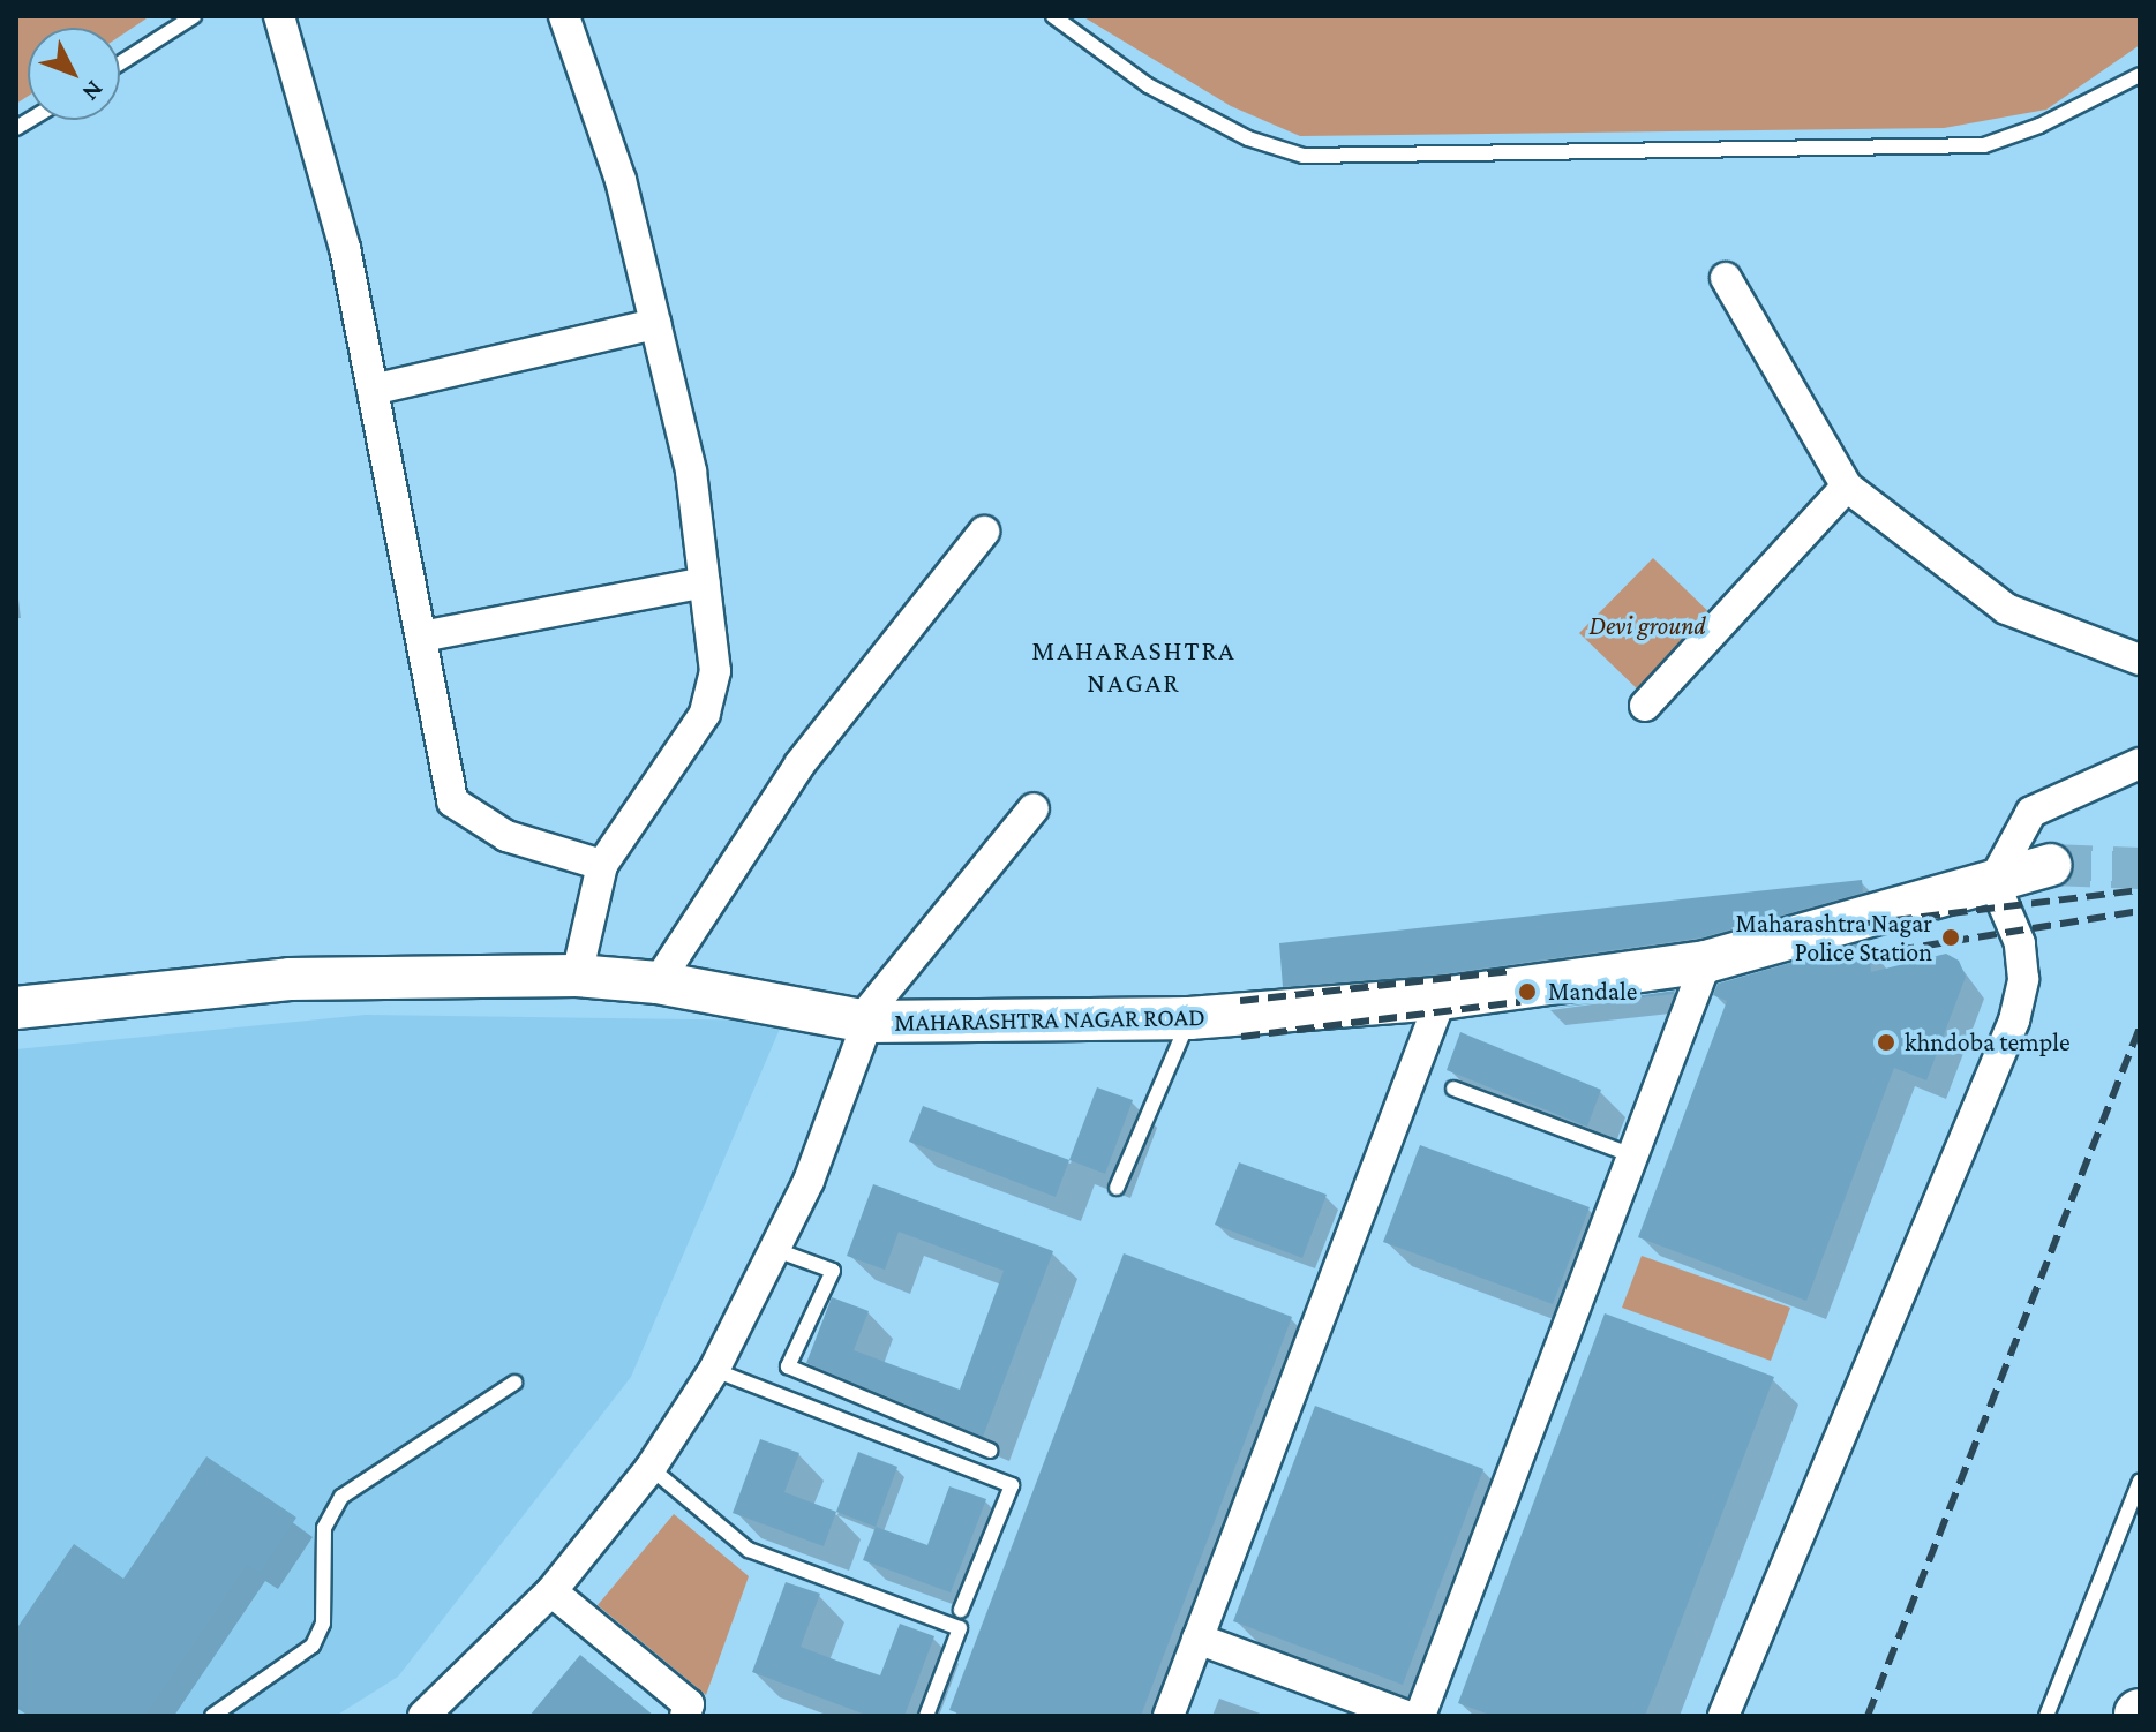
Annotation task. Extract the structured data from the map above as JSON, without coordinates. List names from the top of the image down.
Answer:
{
  "streets": {
    "street": ["MAHARASHTRA NAGAR ROAD"]
  },
  "districts": ["MAHARASHTRA NAGAR"],
  "parks": ["Devi ground"],
  "places": ["Maharashtra Nagar Police Station", "Mandale", "khndoba temple"],
  "north": "bottom right"
}
